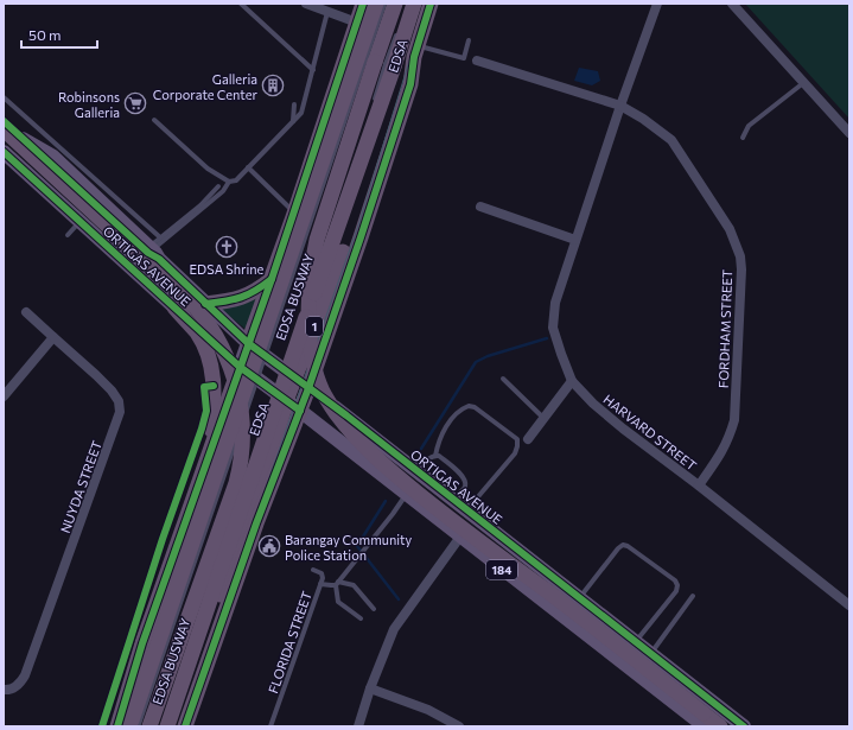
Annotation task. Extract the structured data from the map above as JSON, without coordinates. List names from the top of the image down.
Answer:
{
  "streets": {
    "highway": ["EDSA", "1"],
    "main road": ["ORTIGAS AVENUE", "184"],
    "street": ["FORDHAM STREET", "HARVARD STREET", "NUYDA STREET"],
    "lane": ["EDSA BUSWAY", "FLORIDA STREET"]
  },
  "crossings": [
    ["EDSA", "EDSA BUSWAY"],
    ["ORTIGAS AVENUE", "1"],
    ["FORDHAM STREET", "HARVARD STREET"]
  ],
  "places": {
    "building": ["Galleria Corporate Center"],
    "supermarket": ["Robinsons Galleria"],
    "church": ["EDSA Shrine"],
    "public building": ["Barangay Community Police Station"]
  },
  "scale_bar": "50 m"
}
